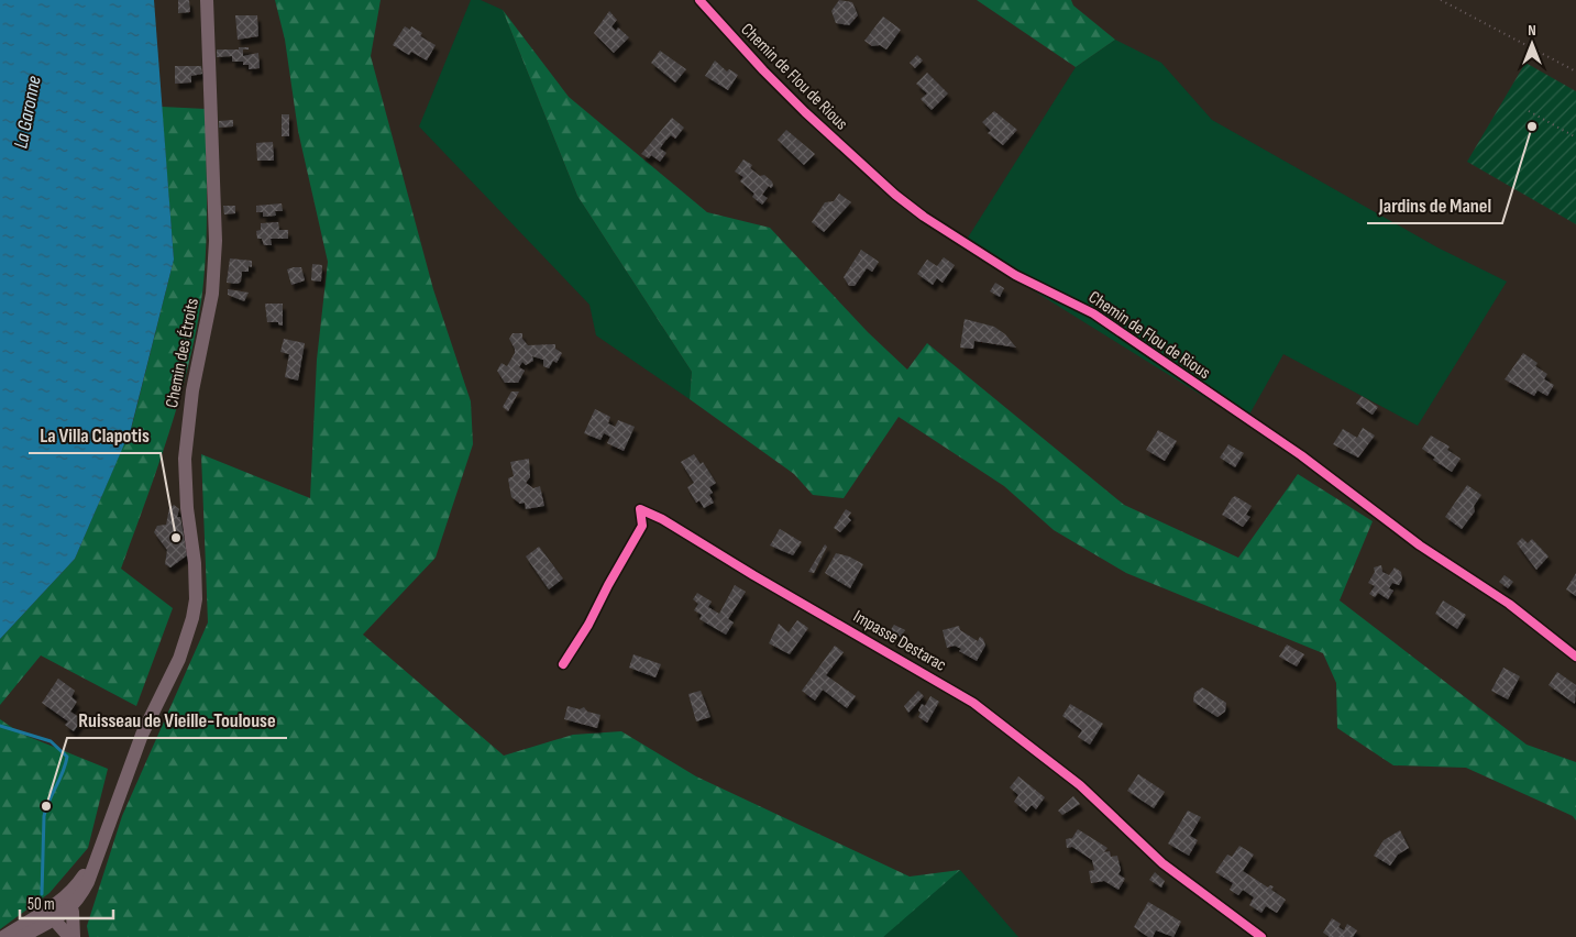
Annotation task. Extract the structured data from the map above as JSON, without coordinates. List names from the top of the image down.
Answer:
{
  "streets": {
    "main road": ["Chemin des Étroits"],
    "street": ["Chemin de Flou de Rious", "Impasse Destarac"]
  },
  "water": ["La Garonne"],
  "places": ["Jardins de Manel", "La Villa Clapotis", "Ruisseau de Vieille-Toulouse"],
  "scale_bar": "50 m",
  "north": "top"
}
